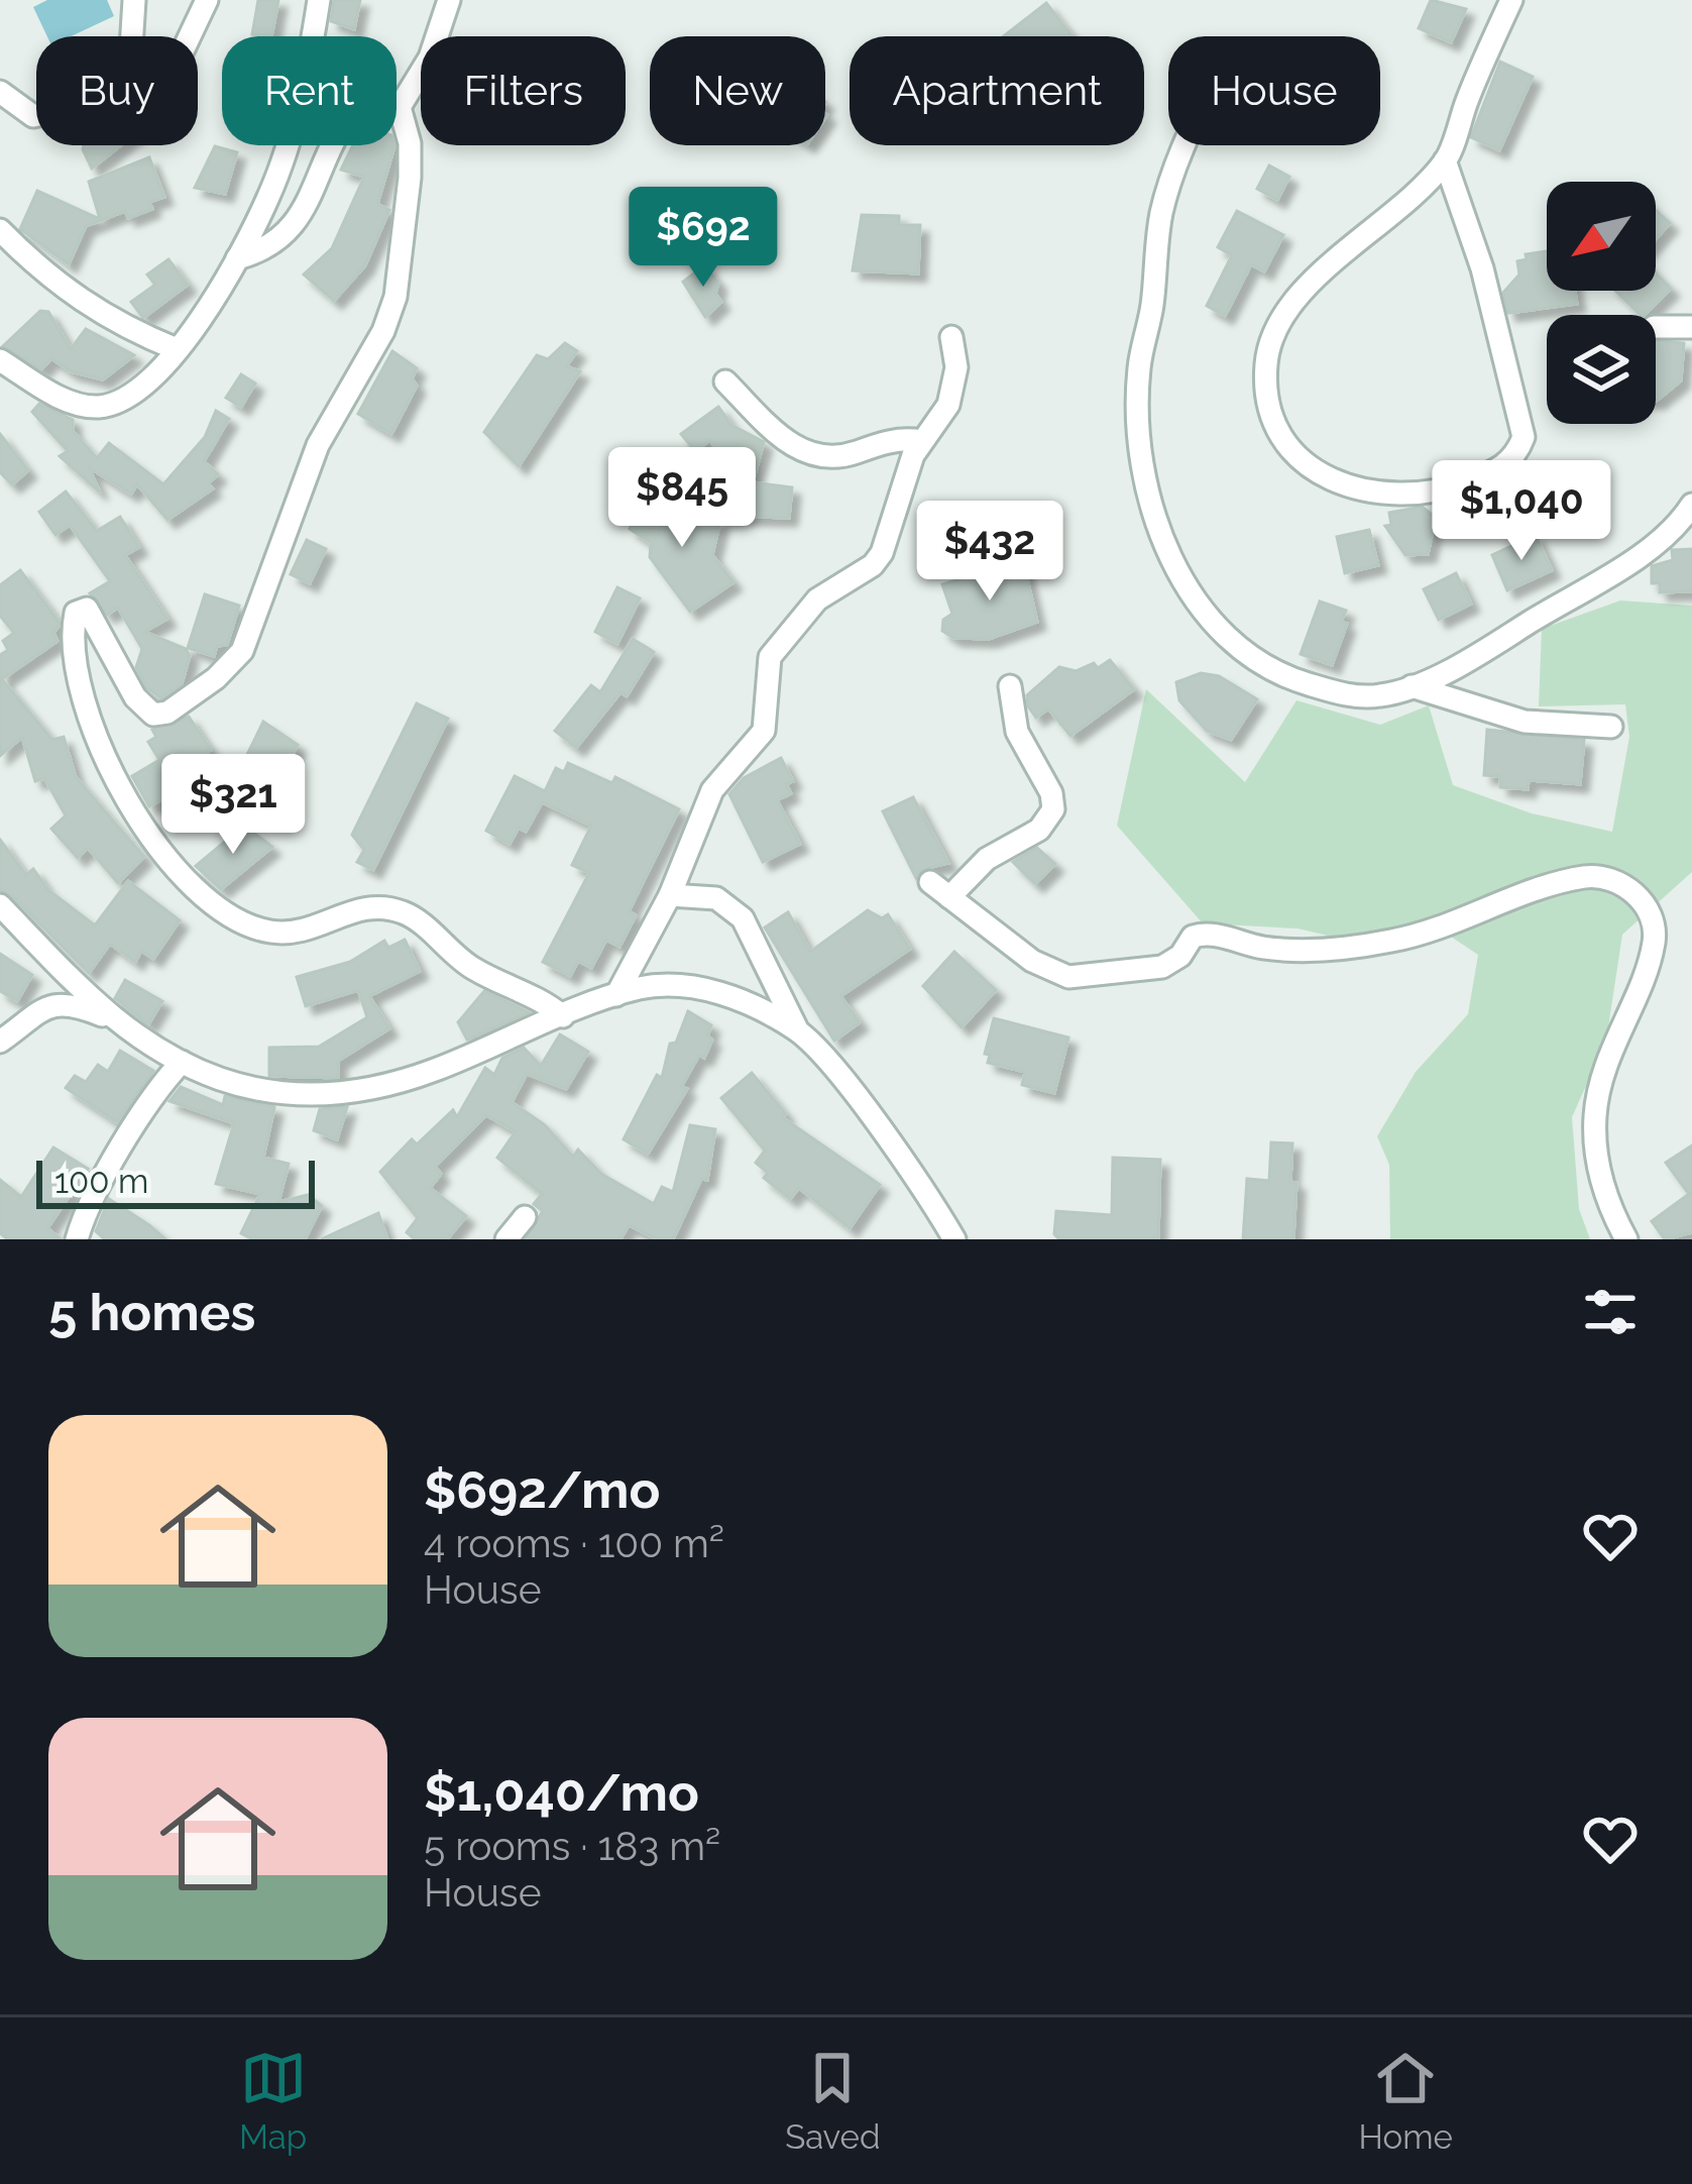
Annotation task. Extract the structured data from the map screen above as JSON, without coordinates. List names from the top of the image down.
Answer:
{
  "scale_bar": "100 m",
  "north": "bottom left",
  "page": {
    "chip": [
      "Buy",
      "Rent",
      "Filters",
      "New",
      "Apartment",
      "House"
    ],
    "price": [
      "$692",
      "$845",
      "$1,040",
      "$432",
      "$321"
    ],
    "scale": "100 m",
    "heading": "5 homes",
    "list": [
      {
        "name": "$692/mo",
        "note": "4 rooms · 100 m² · House"
      },
      {
        "name": "$1,040/mo",
        "note": "5 rooms · 183 m² · House"
      }
    ],
    "tabs": ["Map", "Saved", "Home"]
  }
}
